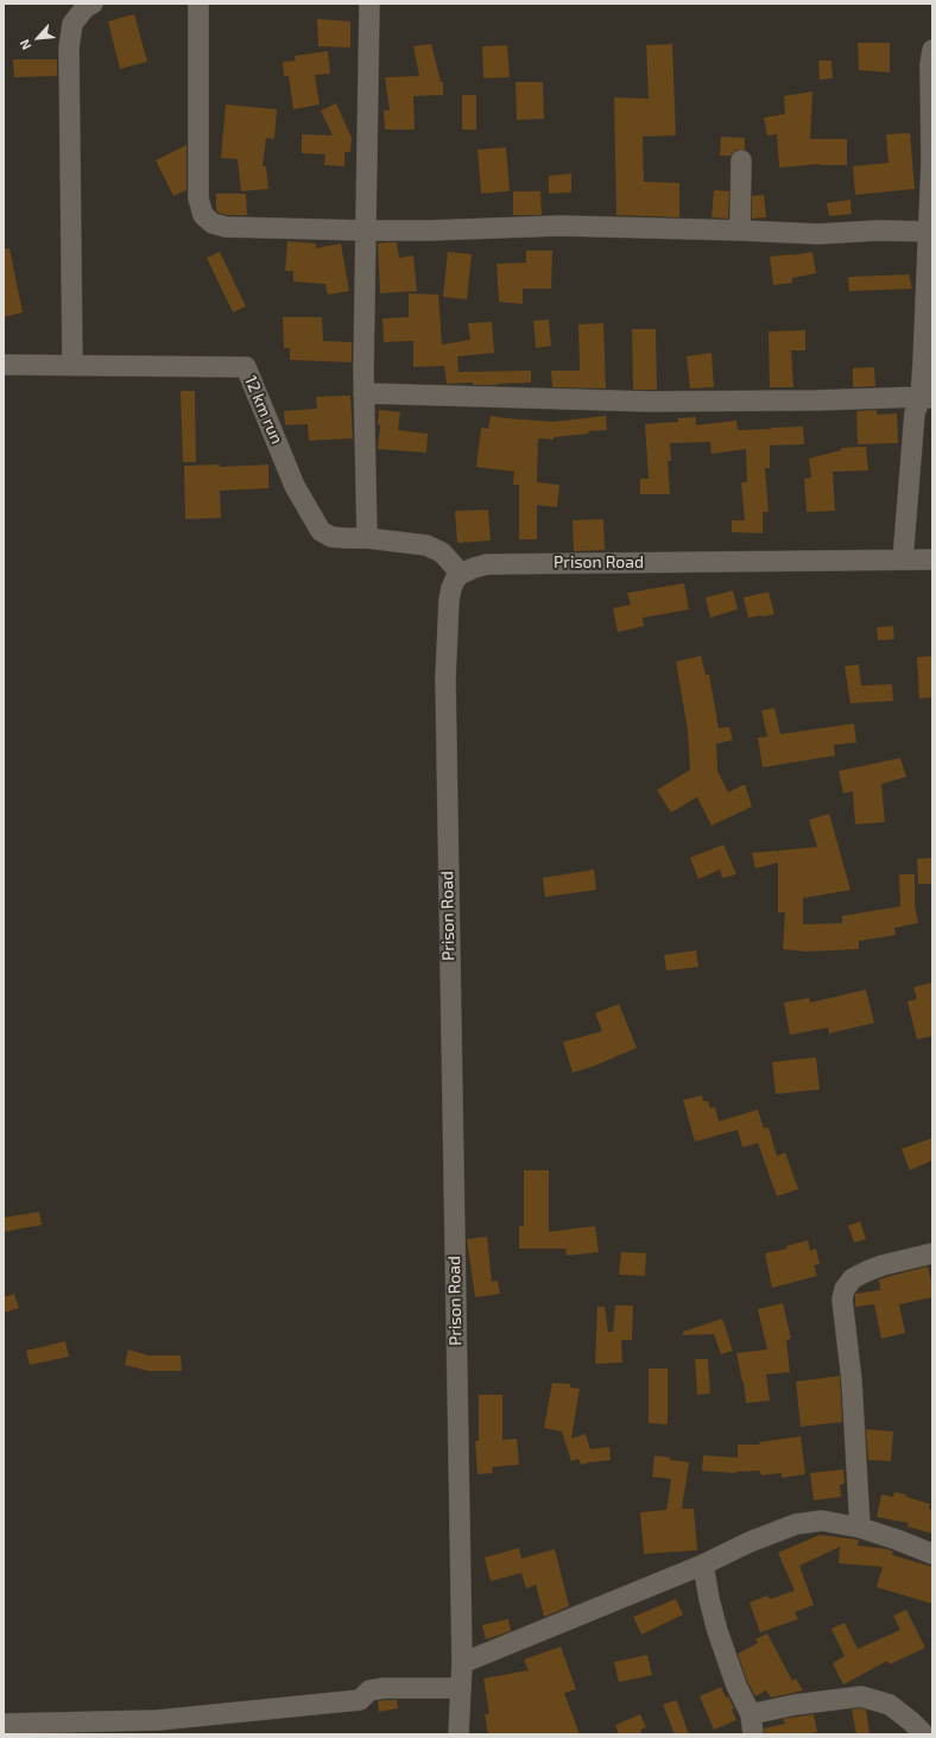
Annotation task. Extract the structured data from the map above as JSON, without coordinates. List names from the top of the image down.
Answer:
{
  "streets": {
    "street": ["12 km run", "Prison Road"]
  },
  "crossings": [
    ["12 km run", "Prison Road"]
  ],
  "north": "bottom left"
}
